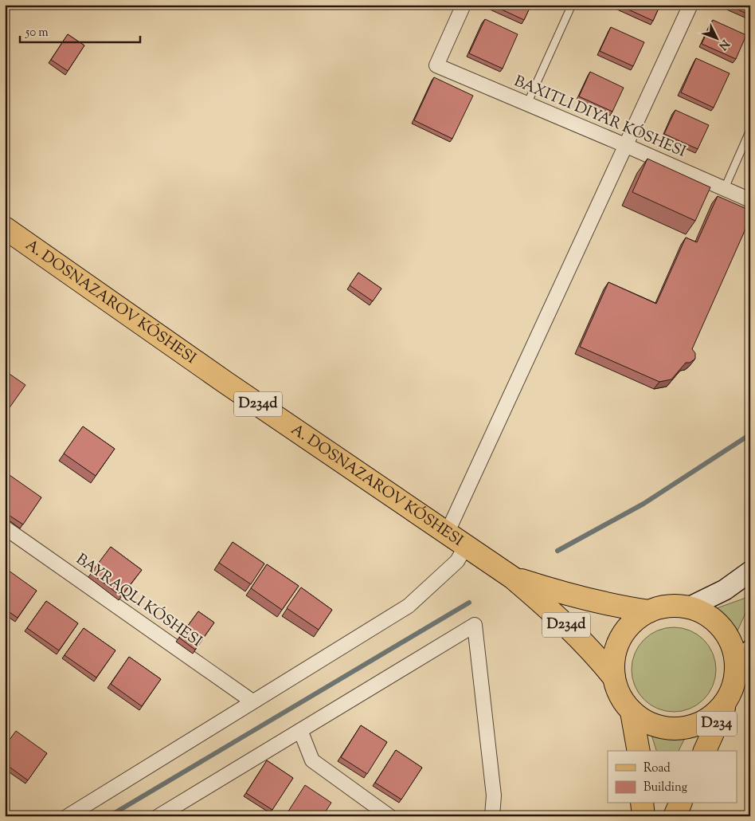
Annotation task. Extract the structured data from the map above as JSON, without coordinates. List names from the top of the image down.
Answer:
{
  "streets": {
    "main road": ["A. DOSNAZAROV KÓSHESI", "D234d", "D234"]
  },
  "crossings": [
    ["A. DOSNAZAROV KÓSHESI", "D234d"],
    ["D234d", "D234"]
  ],
  "legend": ["Road", "Building"],
  "scale_bar": "50 m",
  "north": "bottom right"
}
